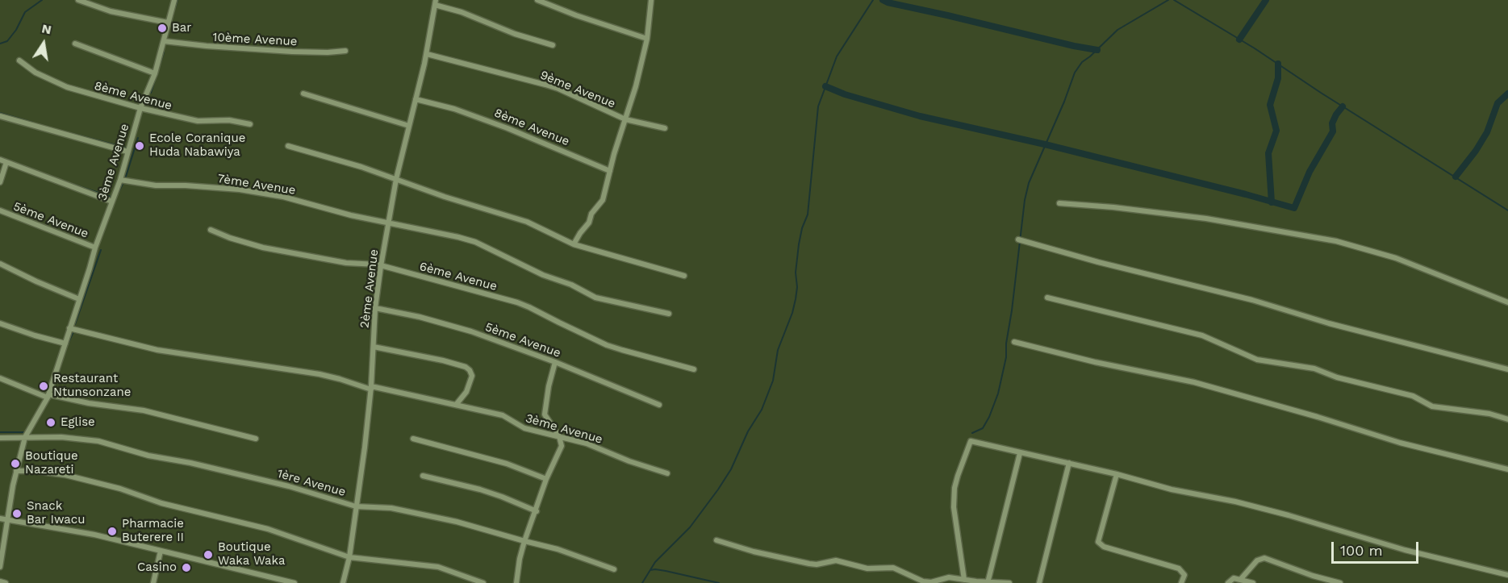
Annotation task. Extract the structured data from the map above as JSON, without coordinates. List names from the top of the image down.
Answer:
{
  "streets": {
    "street": [
      "10ème Avenue",
      "9ème Avenue",
      "8ème Avenue",
      "3ème Avenue",
      "7ème Avenue",
      "5ème Avenue",
      "6ème Avenue",
      "2ème Avenue",
      "1ère Avenue"
    ]
  },
  "crossings": [
    ["10ème Avenue", "3ème Avenue"],
    ["9ème Avenue", "2ème Avenue"],
    ["8ème Avenue", "3ème Avenue"],
    ["8ème Avenue", "2ème Avenue"],
    ["3ème Avenue", "7ème Avenue"],
    ["3ème Avenue", "5ème Avenue"],
    ["3ème Avenue", "2ème Avenue"],
    ["3ème Avenue", "1ère Avenue"],
    ["7ème Avenue", "2ème Avenue"],
    ["5ème Avenue", "2ème Avenue"],
    ["6ème Avenue", "2ème Avenue"],
    ["2ème Avenue", "1ère Avenue"]
  ],
  "places": [
    "Bar",
    "Ecole Coranique Huda Nabawiya",
    "Restaurant Ntunsonzane",
    "Eglise",
    "Boutique Nazareti",
    "Snack Bar Iwacu",
    "Pharmacie Buterere II",
    "Boutique Waka Waka",
    "Casino"
  ],
  "scale_bar": "100 m",
  "north": "top"
}
